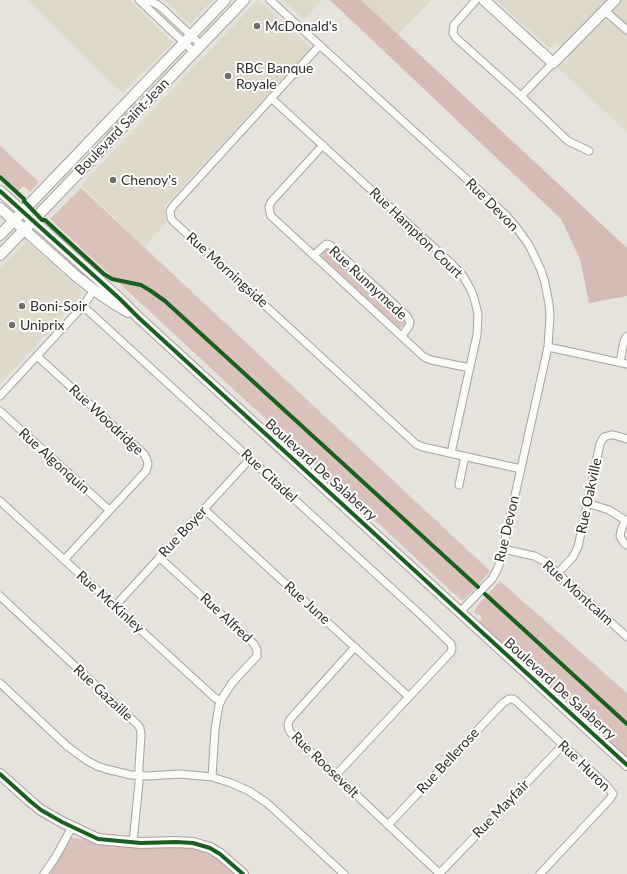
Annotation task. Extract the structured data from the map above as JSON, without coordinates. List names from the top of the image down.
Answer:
{
  "streets": {
    "street": [
      "Boulevard Saint-Jean",
      "Rue Devon",
      "Rue Hampton Court",
      "Rue Morningside",
      "Rue Runnymede",
      "Rue Woodridge",
      "Rue Algonquin",
      "Boulevard De Salaberry",
      "Rue Citadel",
      "Rue Oakville",
      "Rue Boyer",
      "Rue Montcalm",
      "Rue McKinley",
      "Rue June",
      "Rue Alfred",
      "Rue Gazaille",
      "Rue Bellerose",
      "Rue Roosevelt",
      "Rue Huron",
      "Rue Mayfair"
    ]
  },
  "crossings": [
    ["Boulevard Saint-Jean", "Boulevard De Salaberry"],
    ["Rue Devon", "Rue Morningside"],
    ["Rue Devon", "Boulevard De Salaberry"],
    ["Rue Devon", "Rue Montcalm"],
    ["Rue Hampton Court", "Rue Morningside"],
    ["Rue Hampton Court", "Rue Runnymede"],
    ["Rue Woodridge", "Rue Algonquin"],
    ["Rue Woodridge", "Rue McKinley"],
    ["Rue Citadel", "Rue Boyer"],
    ["Rue Citadel", "Rue June"],
    ["Rue Oakville", "Rue Montcalm"],
    ["Rue Boyer", "Rue McKinley"],
    ["Rue Boyer", "Rue June"],
    ["Rue Boyer", "Rue Alfred"],
    ["Rue McKinley", "Rue Alfred"],
    ["Rue June", "Rue Roosevelt"],
    ["Rue Bellerose", "Rue Roosevelt"],
    ["Rue Bellerose", "Rue Huron"],
    ["Rue Roosevelt", "Rue Mayfair"],
    ["Rue Huron", "Rue Mayfair"]
  ],
  "places": [
    "McDonald's",
    "RBC Banque Royale",
    "Chenoy's",
    "Boni-Soir",
    "Uniprix"
  ]
}
